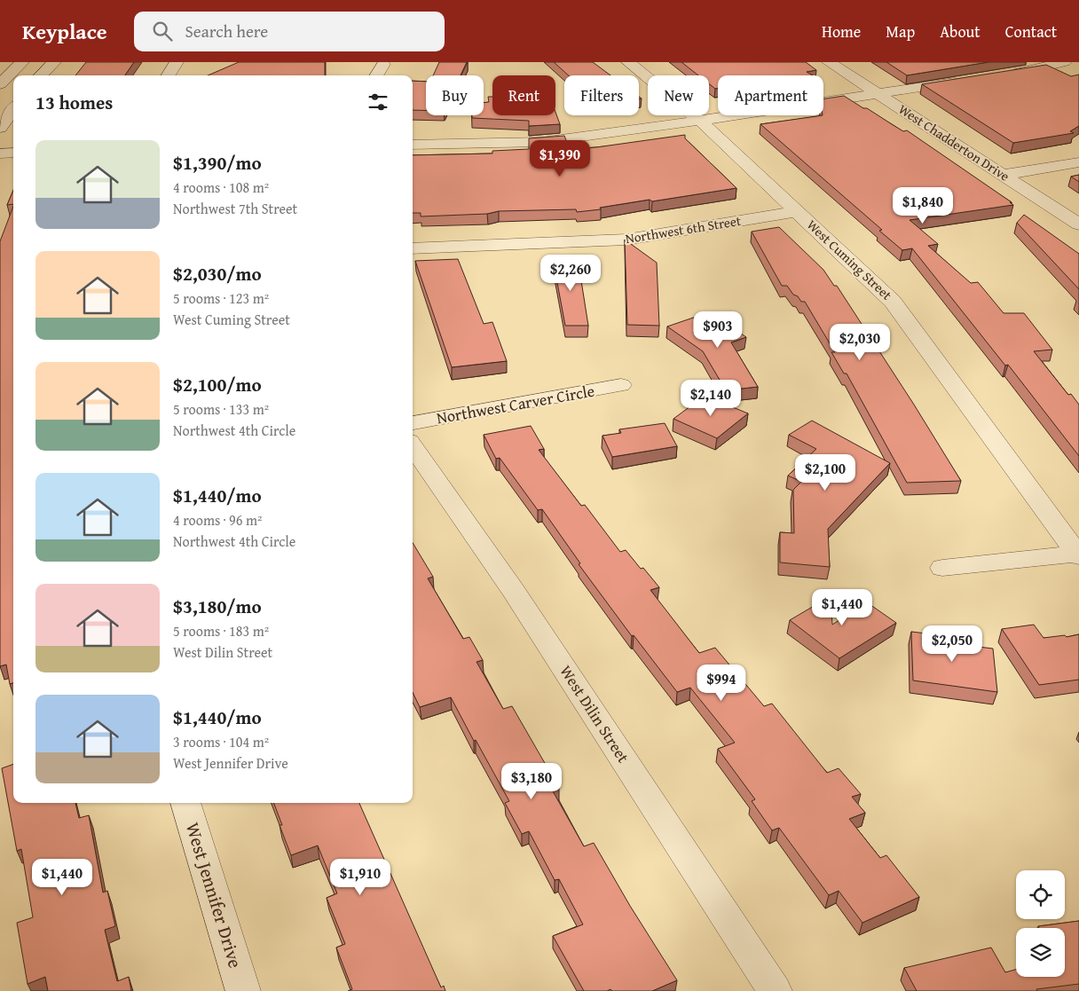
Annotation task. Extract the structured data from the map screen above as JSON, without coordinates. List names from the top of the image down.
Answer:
{
  "streets": {
    "street": [
      "West Chadderton Drive",
      "Northwest 6th Street",
      "West Cuming Street",
      "Northwest Carver Circle",
      "West Dilin Street",
      "West Jennifer Drive"
    ]
  },
  "crossings": [
    ["Northwest 6th Street", "West Cuming Street"]
  ],
  "page": {
    "header": "Keyplace",
    "search": "Search here",
    "nav": [
      "Home",
      "Map",
      "About",
      "Contact"
    ],
    "chip": [
      "Buy",
      "Rent",
      "Filters",
      "New",
      "Apartment"
    ],
    "heading": "13 homes",
    "list": [
      {
        "name": "$1,390/mo",
        "note": "4 rooms · 108 m² · Northwest 7th Street"
      },
      {
        "name": "$2,030/mo",
        "note": "5 rooms · 123 m² · West Cuming Street"
      },
      {
        "name": "$2,100/mo",
        "note": "5 rooms · 133 m² · Northwest 4th Circle"
      },
      {
        "name": "$1,440/mo",
        "note": "4 rooms · 96 m² · Northwest 4th Circle"
      },
      {
        "name": "$3,180/mo",
        "note": "5 rooms · 183 m² · West Dilin Street"
      },
      {
        "name": "$1,440/mo",
        "note": "3 rooms · 104 m² · West Jennifer Drive"
      }
    ],
    "price": [
      "$1,390",
      "$1,840",
      "$2,260",
      "$903",
      "$2,030",
      "$2,140",
      "$2,100",
      "$1,440",
      "$2,050",
      "$994",
      "$3,180",
      "$1,440",
      "$1,910"
    ]
  }
}
